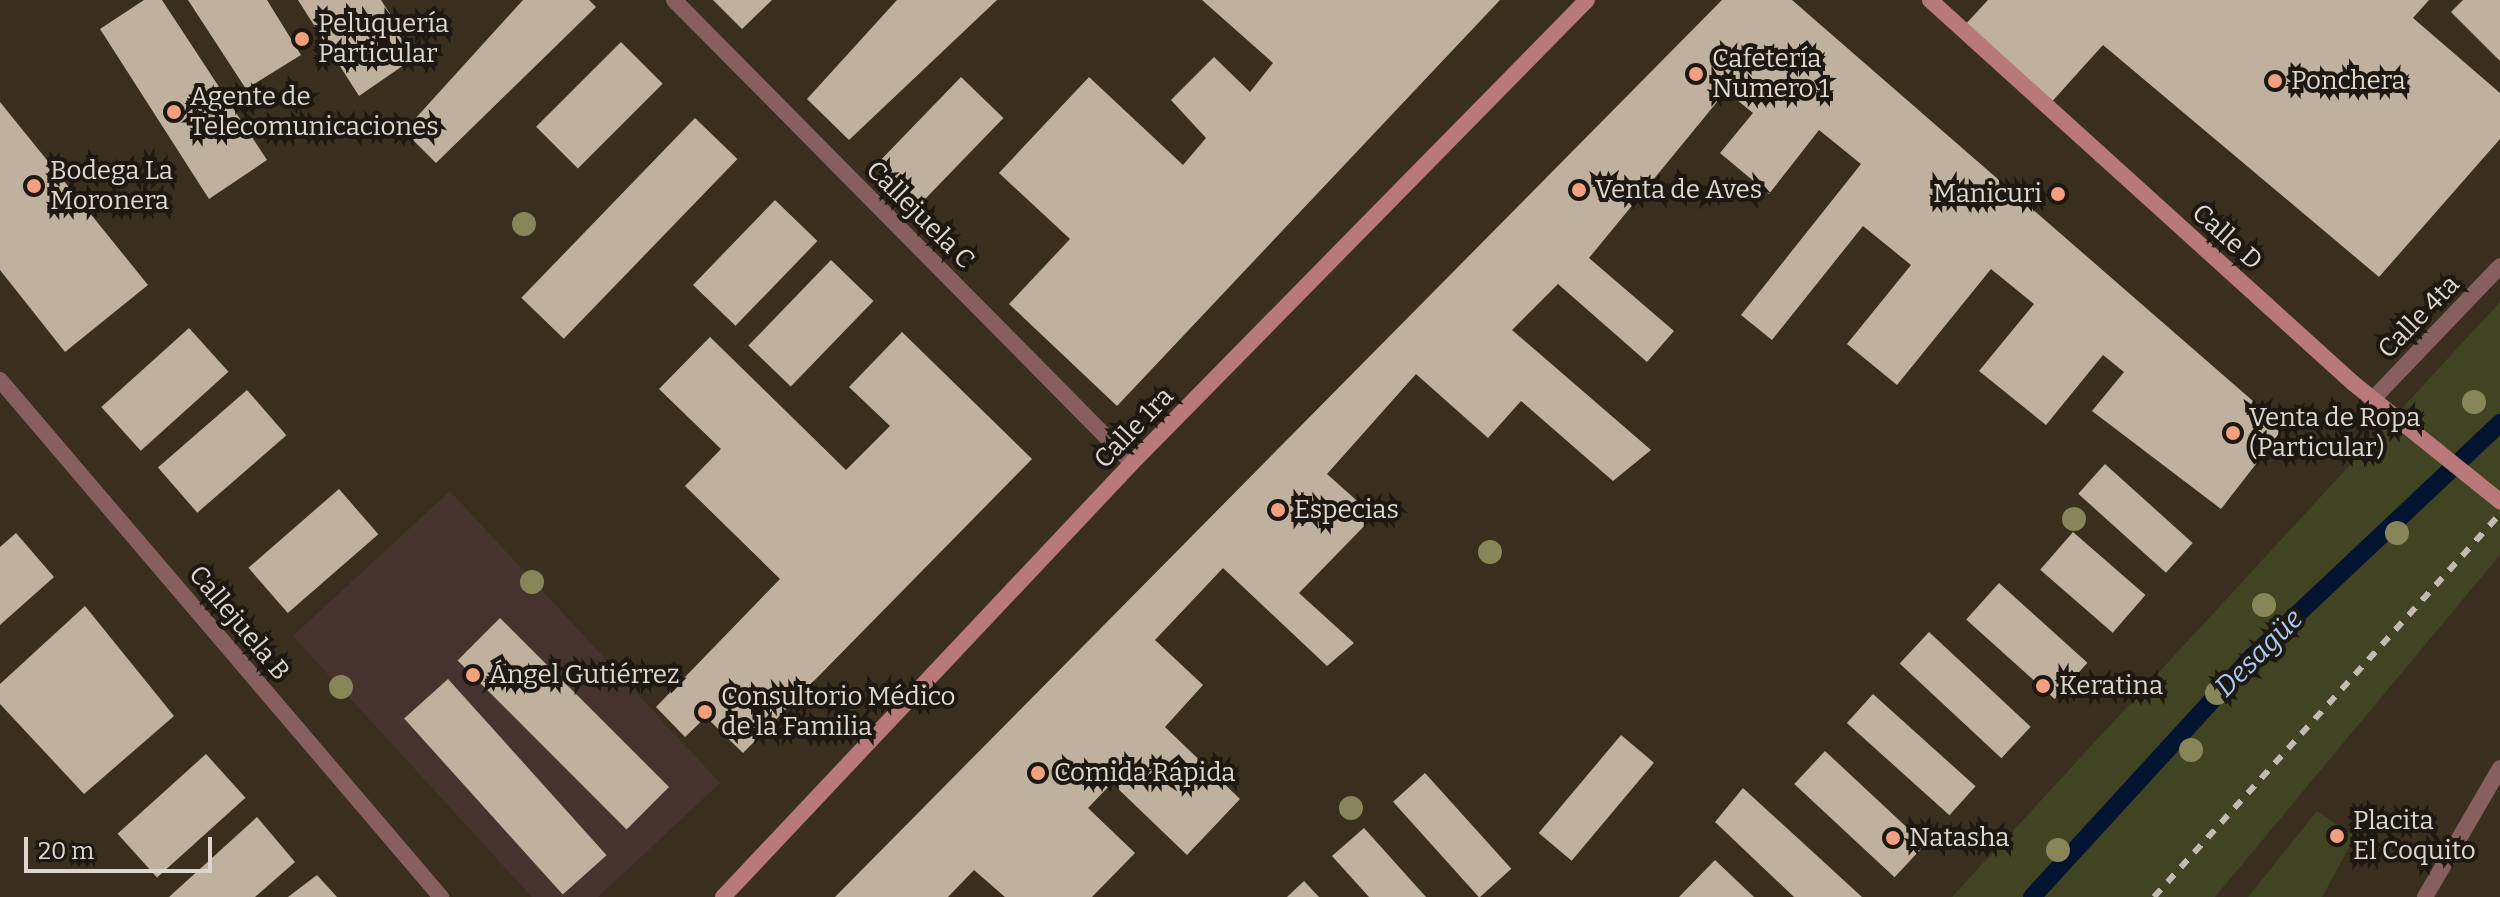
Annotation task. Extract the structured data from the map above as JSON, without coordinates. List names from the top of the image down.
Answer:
{
  "streets": {
    "street": [
      "Callejuela C",
      "Calle D",
      "Calle 4ta",
      "Calle 1ra",
      "Callejuela B"
    ]
  },
  "crossings": [
    ["Callejuela C", "Calle 1ra"],
    ["Calle D", "Calle 4ta"]
  ],
  "water": ["Desagüe"],
  "places": [
    "Peluquería Particular",
    "Cafetería Numero 1",
    "Ponchera",
    "Agente de Telecomunicaciones",
    "Bodega La Moronera",
    "Venta de Aves",
    "Manicuri",
    "Venta de Ropa (Particular)",
    "Especias",
    "Ángel Gutiérrez",
    "Keratina",
    "Consultorio Médico de la Familia",
    "Comida Rápida",
    "Placita El Coquito",
    "Natasha"
  ],
  "scale_bar": "20 m"
}
